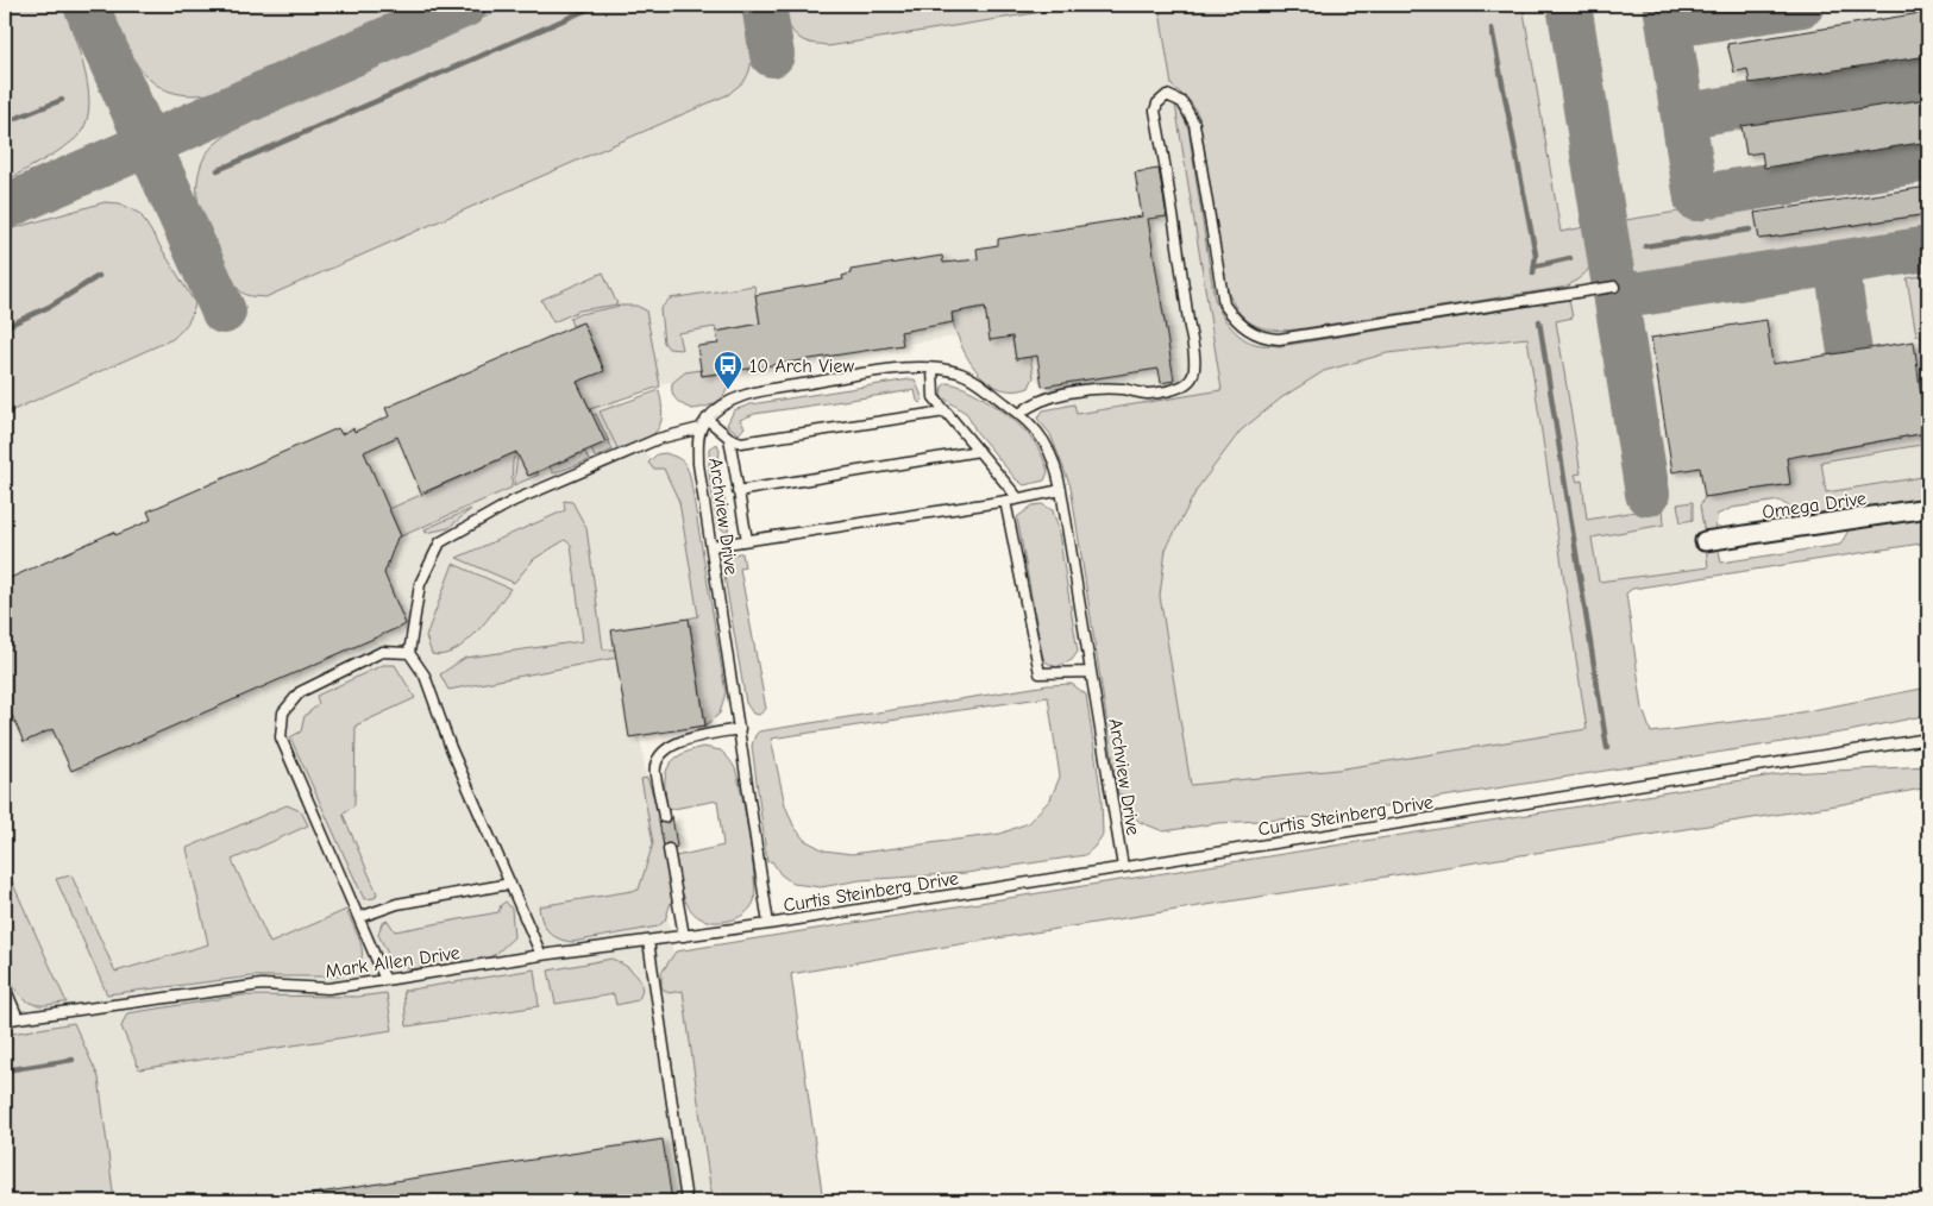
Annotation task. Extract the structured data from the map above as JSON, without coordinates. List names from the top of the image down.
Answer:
{
  "streets": {
    "street": ["Omega Drive"],
    "lane": ["Archview Drive", "Curtis Steinberg Drive", "Mark Allen Drive"]
  },
  "crossings": [
    ["Archview Drive", "Curtis Steinberg Drive"],
    ["Archview Drive", "Mark Allen Drive"],
    ["Curtis Steinberg Drive", "Mark Allen Drive"]
  ],
  "places": {
    "bus stop": ["10 Arch View"]
  }
}
